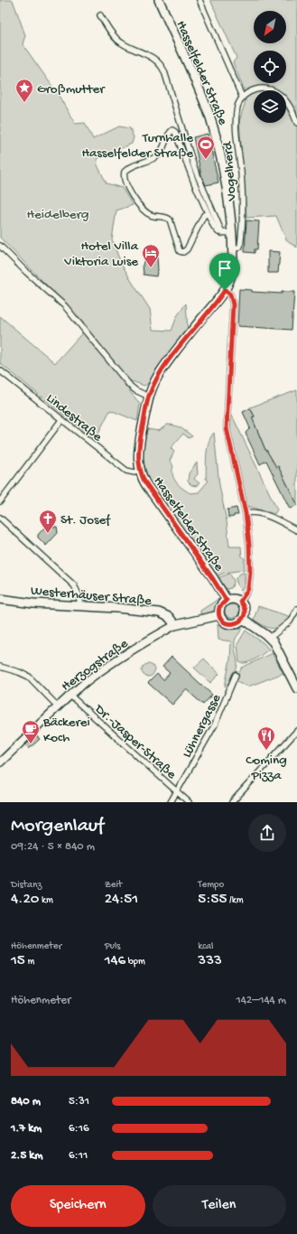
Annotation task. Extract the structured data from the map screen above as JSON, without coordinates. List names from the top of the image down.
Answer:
{
  "streets": {
    "main road": ["Hasselfelder Straße", "Westerhäuser Straße", "Herzogstraße"],
    "street": [
      "Vogelherd",
      "Lindestraße",
      "Lühnergasse",
      "Dr.-Jasper-Straße"
    ]
  },
  "crossings": [
    ["Hasselfelder Straße", "Vogelherd"],
    ["Hasselfelder Straße", "Lindestraße"],
    ["Hasselfelder Straße", "Herzogstraße"],
    ["Westerhäuser Straße", "Herzogstraße"],
    ["Herzogstraße", "Dr.-Jasper-Straße"],
    ["Lühnergasse", "Dr.-Jasper-Straße"]
  ],
  "parks": ["Heidelberg"],
  "places": {
    "place": ["Großmutter"],
    "sports": ["Turnhalle Hasselfelder Straße"],
    "hotel": ["Hotel Villa Viktoria Luise"],
    "church": ["St. Josef"],
    "cafe": ["Bäckerei Koch"],
    "restaurant": ["Coming Pizza"]
  },
  "north": "bottom left",
  "page": {
    "heading": ["Morgenlauf", "09:24 · 5 × 840 m"],
    "stats": [
      ["Distanz", "4.20 km"],
      ["Zeit", "24:51"],
      ["Tempo", "5:55 /km"],
      ["Höhenmeter", "15 m"],
      ["Puls", "146 bpm"],
      ["kcal", "333"]
    ],
    "chart": ["Höhenmeter", "142–144 m"],
    "list": [
      {
        "name": "840 m",
        "note": "5:31"
      },
      {
        "name": "1.7 km",
        "note": "6:16"
      },
      {
        "name": "2.5 km",
        "note": "6:11"
      }
    ],
    "buttons": ["Speichern", "Teilen"]
  }
}
